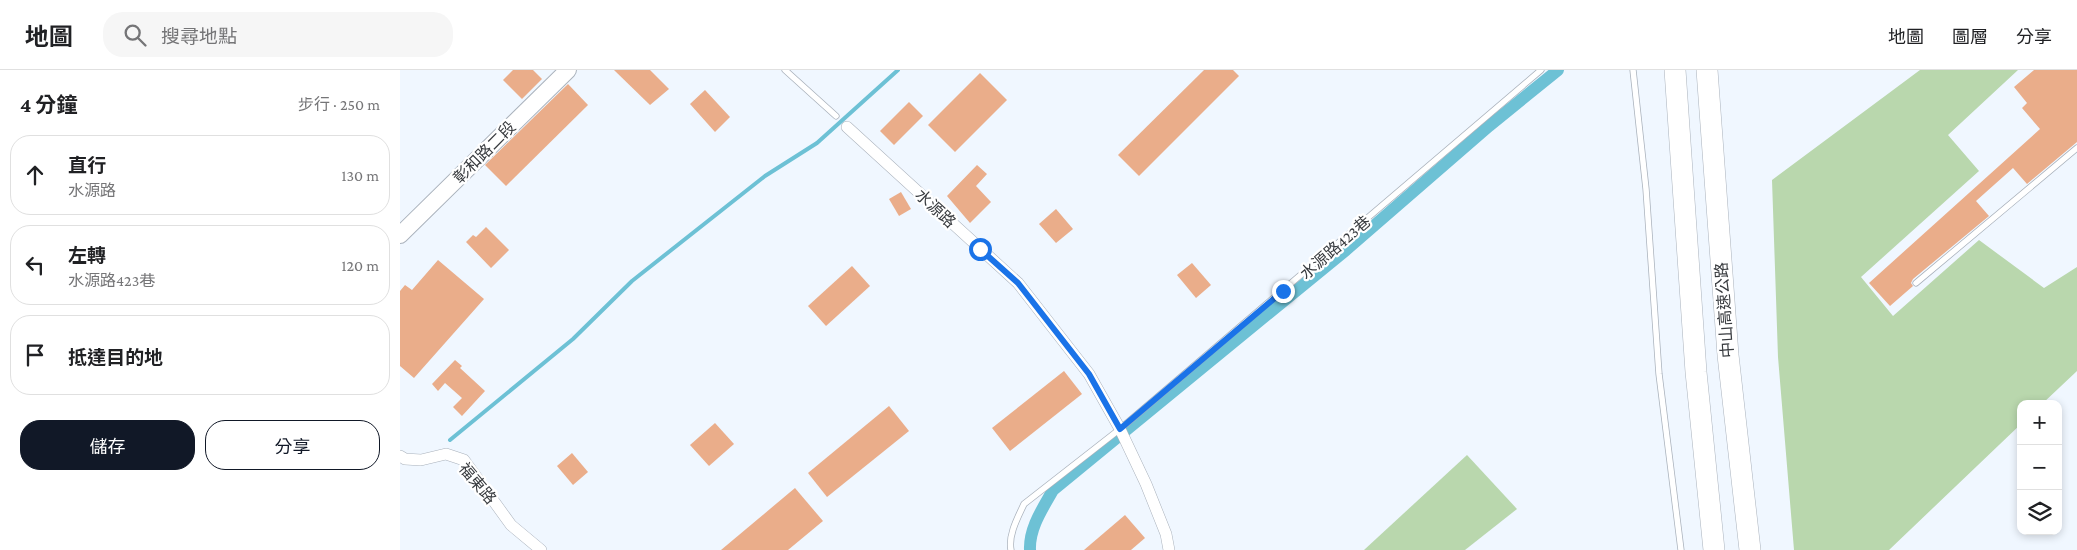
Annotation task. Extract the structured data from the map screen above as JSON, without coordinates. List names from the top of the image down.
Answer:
{
  "streets": {
    "highway": ["中山高速公路"],
    "street": ["彰和路二段", "水源路", "福東路"],
    "lane": ["水源路423巷"]
  },
  "crossings": [
    ["水源路", "水源路423巷"]
  ],
  "page": {
    "header": "地圖",
    "search": "搜尋地點",
    "nav": ["地圖", "圖層", "分享"],
    "heading": ["4 分鐘", "步行 · 250 m"],
    "list": [
      ["直行", "水源路", "130 m"],
      ["左轉", "水源路423巷", "120 m"],
      "抵達目的地"
    ],
    "map_buttons": ["+", "−"],
    "buttons": ["儲存", "分享"]
  }
}
